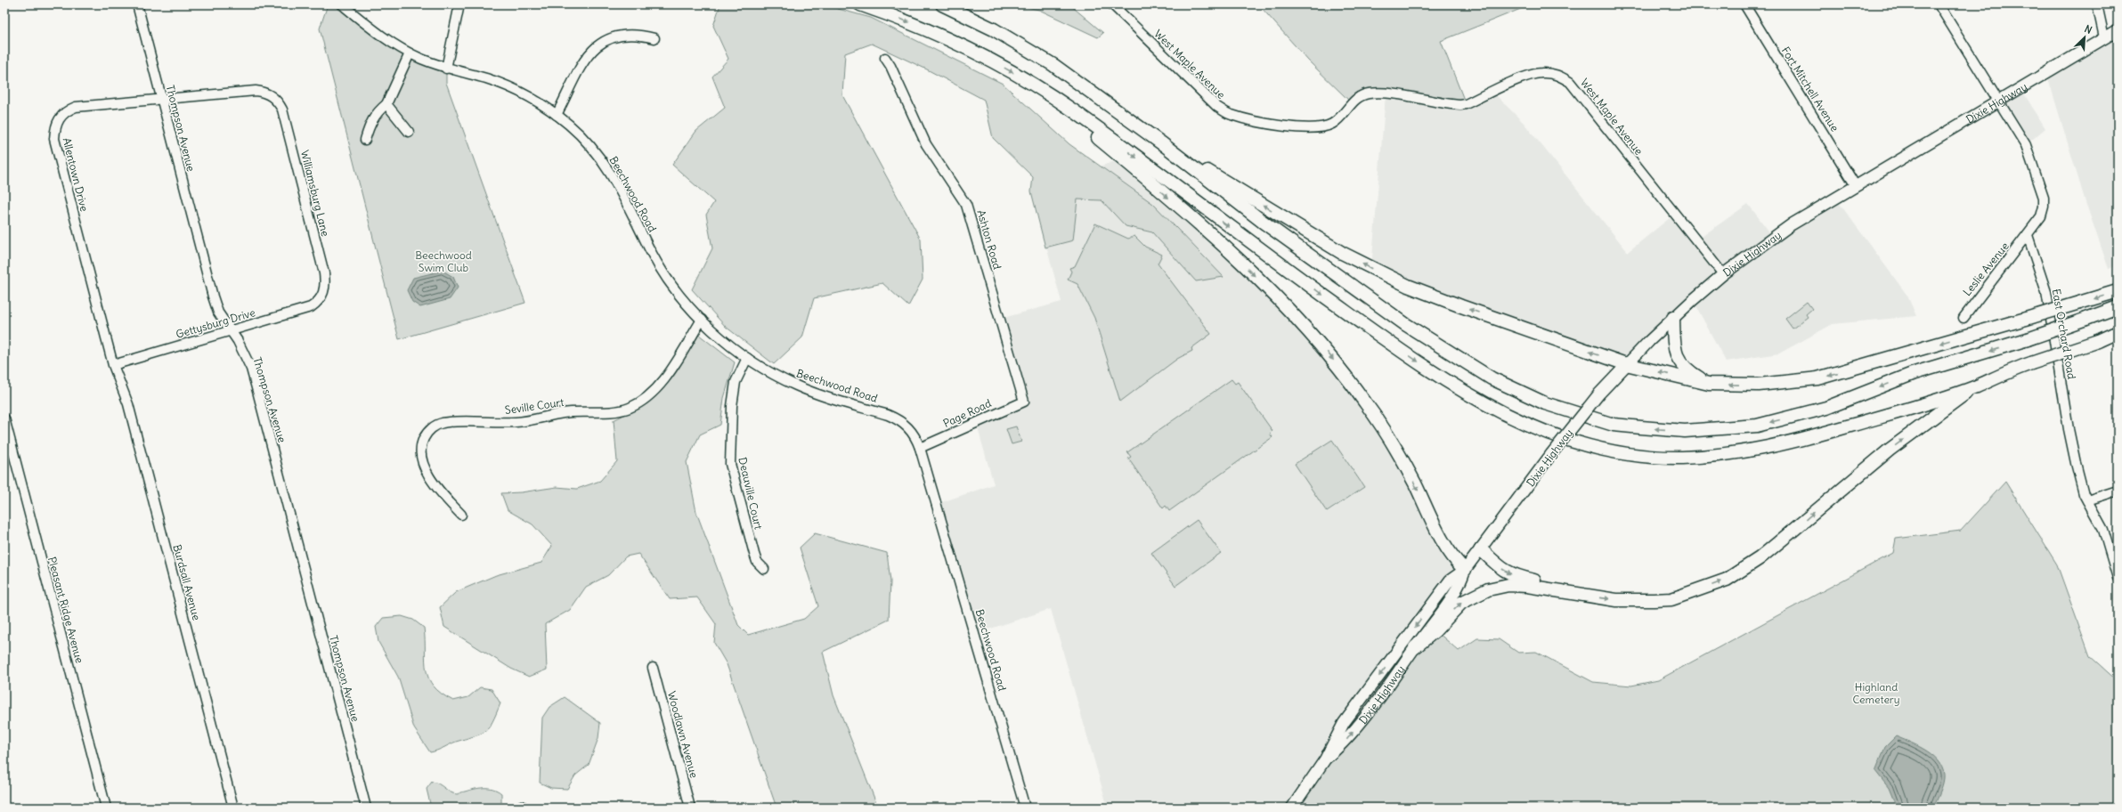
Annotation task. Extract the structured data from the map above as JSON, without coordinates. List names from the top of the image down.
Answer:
{
  "streets": {
    "main road": ["Dixie Highway"],
    "street": [
      "West Maple Avenue",
      "Fort Mitchell Avenue",
      "Thompson Avenue",
      "Allentown Drive",
      "Williamsburg Lane",
      "Beechwood Road",
      "Ashton Road",
      "Leslie Avenue",
      "Gettysburg Drive",
      "East Orchard Road",
      "Seville Court",
      "Page Road",
      "Deauville Court",
      "Burdsall Avenue",
      "Pleasant Ridge Avenue",
      "Woodlawn Avenue"
    ]
  },
  "crossings": [
    ["West Maple Avenue", "Dixie Highway"],
    ["Fort Mitchell Avenue", "Dixie Highway"],
    ["Thompson Avenue", "Allentown Drive"],
    ["Thompson Avenue", "Gettysburg Drive"],
    ["Allentown Drive", "Williamsburg Lane"],
    ["Allentown Drive", "Gettysburg Drive"],
    ["Allentown Drive", "Burdsall Avenue"],
    ["Williamsburg Lane", "Gettysburg Drive"],
    ["Beechwood Road", "Seville Court"],
    ["Beechwood Road", "Page Road"],
    ["Beechwood Road", "Deauville Court"],
    ["Ashton Road", "Page Road"],
    ["Leslie Avenue", "East Orchard Road"],
    ["Gettysburg Drive", "Burdsall Avenue"]
  ],
  "parks": ["Beechwood Swim Club", "Highland Cemetery"],
  "north": "top right"
}
